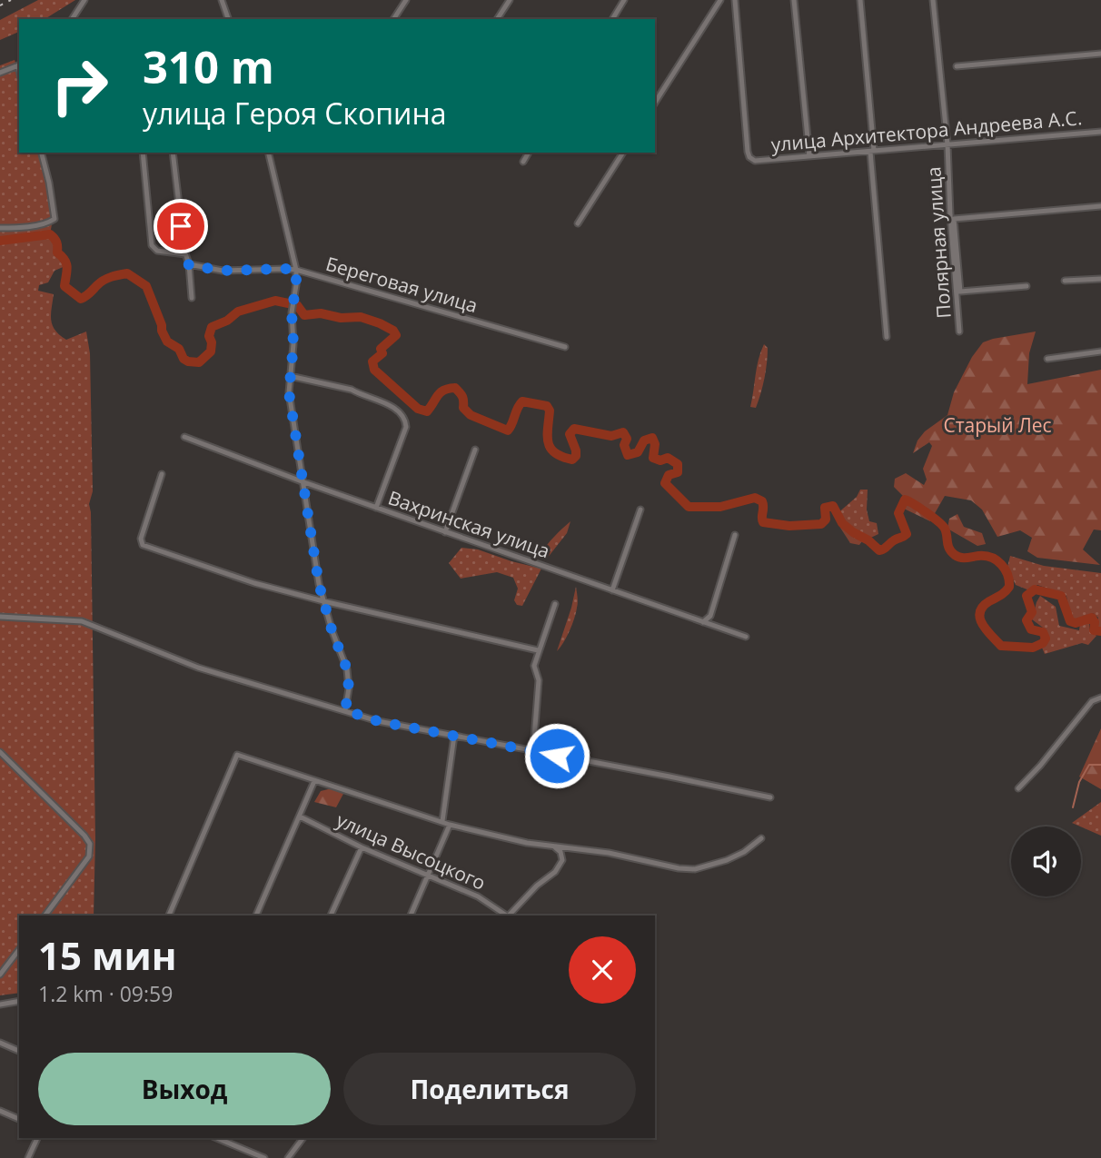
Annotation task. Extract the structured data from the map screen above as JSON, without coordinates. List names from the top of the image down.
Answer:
{
  "streets": {
    "street": [
      "улица Архитектора Андреева А.С.",
      "Полярная улица",
      "Береговая улица",
      "Вахринская улица",
      "улица Высоцкого"
    ]
  },
  "crossings": [
    ["улица Архитектора Андреева А.С.", "Полярная улица"]
  ],
  "parks": ["Старый Лес"],
  "page": {
    "turn": ["310 m", "улица Героя Скопина"],
    "heading": ["15 мин", "1.2 km · 09:59"],
    "buttons": ["Выход", "Поделиться"]
  }
}
